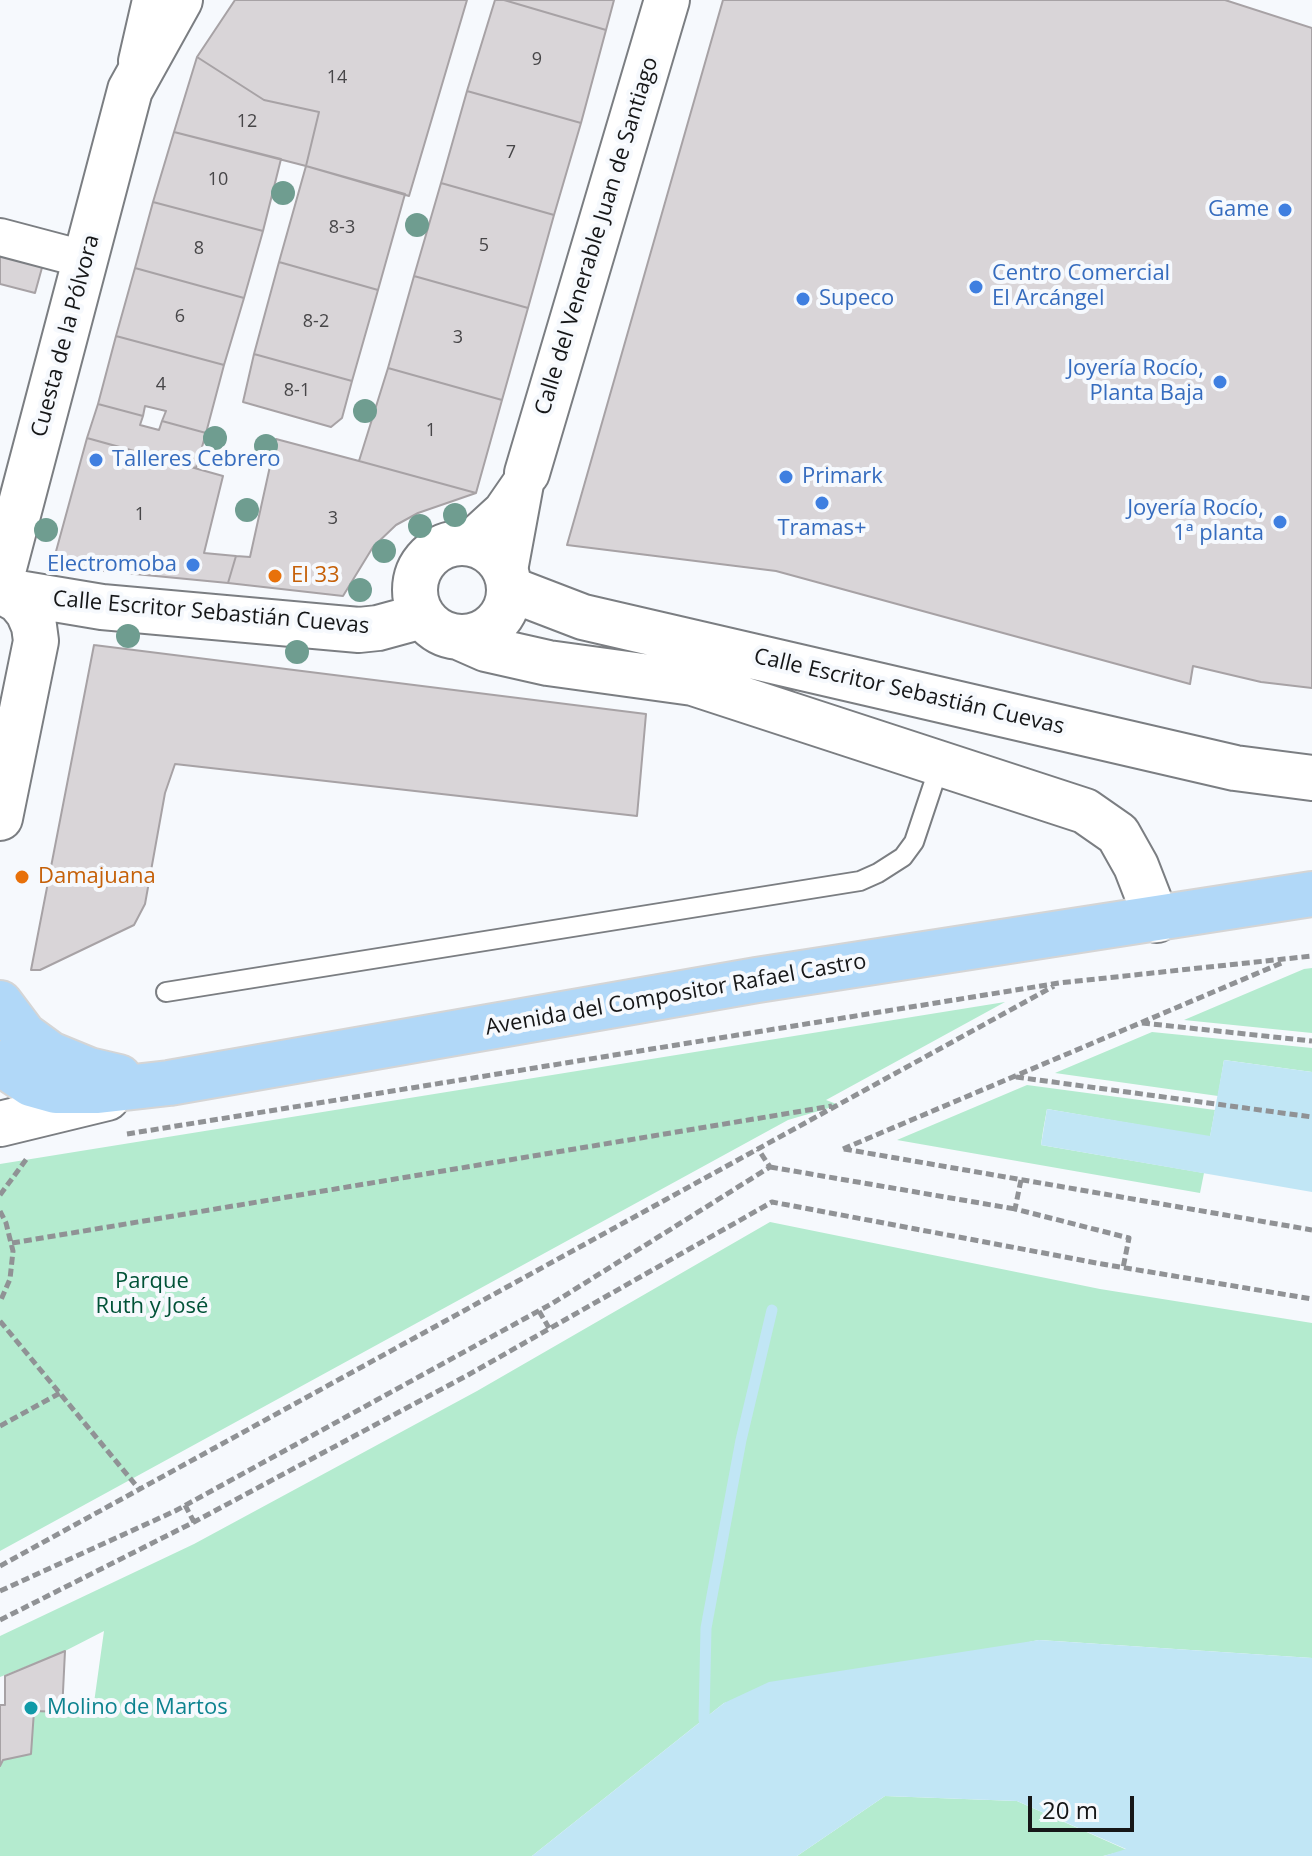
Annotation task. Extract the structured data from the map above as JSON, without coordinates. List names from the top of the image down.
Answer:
{
  "streets": {
    "main road": ["Avenida del Compositor Rafael Castro"],
    "street": ["Calle del Venerable Juan de Santiago", "Cuesta de la Pólvora", "Calle Escritor Sebastián Cuevas"]
  },
  "crossings": [
    ["Calle del Venerable Juan de Santiago", "Calle Escritor Sebastián Cuevas"],
    ["Calle Escritor Sebastián Cuevas", "Avenida del Compositor Rafael Castro"]
  ],
  "parks": ["Parque Ruth y José"],
  "places": [
    "Game",
    "Centro Comercial El Arcángel",
    "Supeco",
    "Joyería Rocío, Planta Baja",
    "Talleres Cebrero",
    "Primark",
    "Tramas+",
    "Joyería Rocío, 1ª planta",
    "Electromoba",
    "El 33",
    "Damajuana",
    "Molino de Martos"
  ],
  "house_numbers": [
    "9",
    "14",
    "12",
    "7",
    "10",
    "8-3",
    "5",
    "8",
    "6",
    "8-2",
    "3",
    "4",
    "8-1",
    "1",
    "1",
    "3"
  ],
  "scale_bar": "20 m"
}
